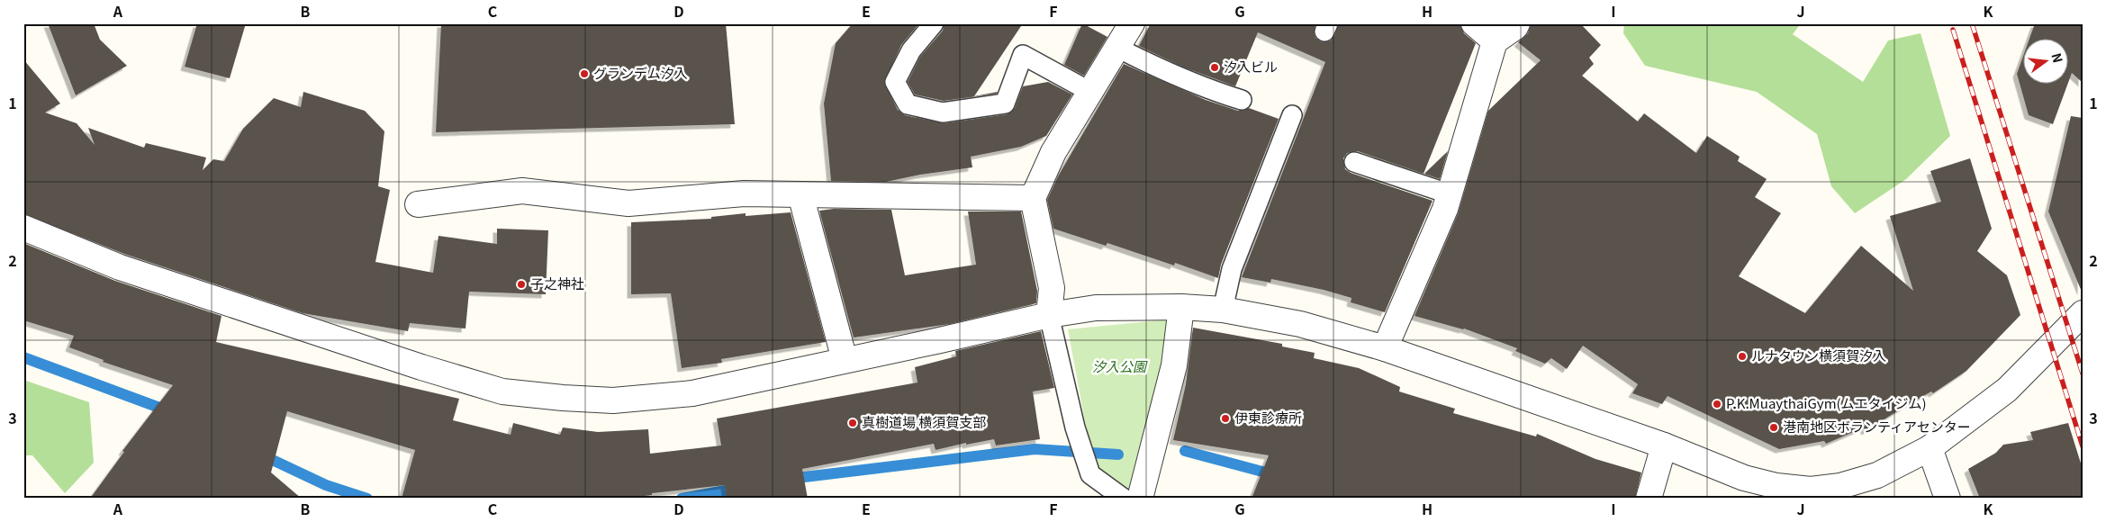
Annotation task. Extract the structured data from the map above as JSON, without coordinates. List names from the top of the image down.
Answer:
{
  "parks": ["汐入公園"],
  "places": [
    "汐入ビル",
    "グランデム汐入",
    "子之神社",
    "ルナタウン横須賀汐入",
    "P.K.MuaythaiGym(ムエタイジム)",
    "伊東診療所",
    "真樹道場 横須賀支部",
    "港南地区ボランティアセンター"
  ],
  "north": "right",
  "grid": {
    "columns": [
      "A",
      "B",
      "C",
      "D",
      "E",
      "F",
      "G",
      "H",
      "I",
      "J",
      "K"
    ],
    "rows": ["1", "2", "3"]
  }
}
